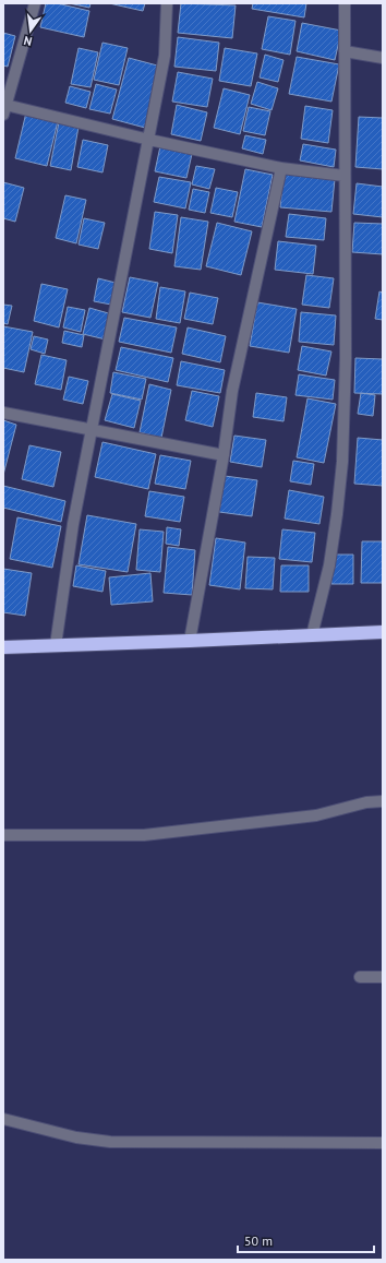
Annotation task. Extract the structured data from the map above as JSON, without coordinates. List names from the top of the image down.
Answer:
{
  "scale_bar": "50 m",
  "north": "bottom"
}
